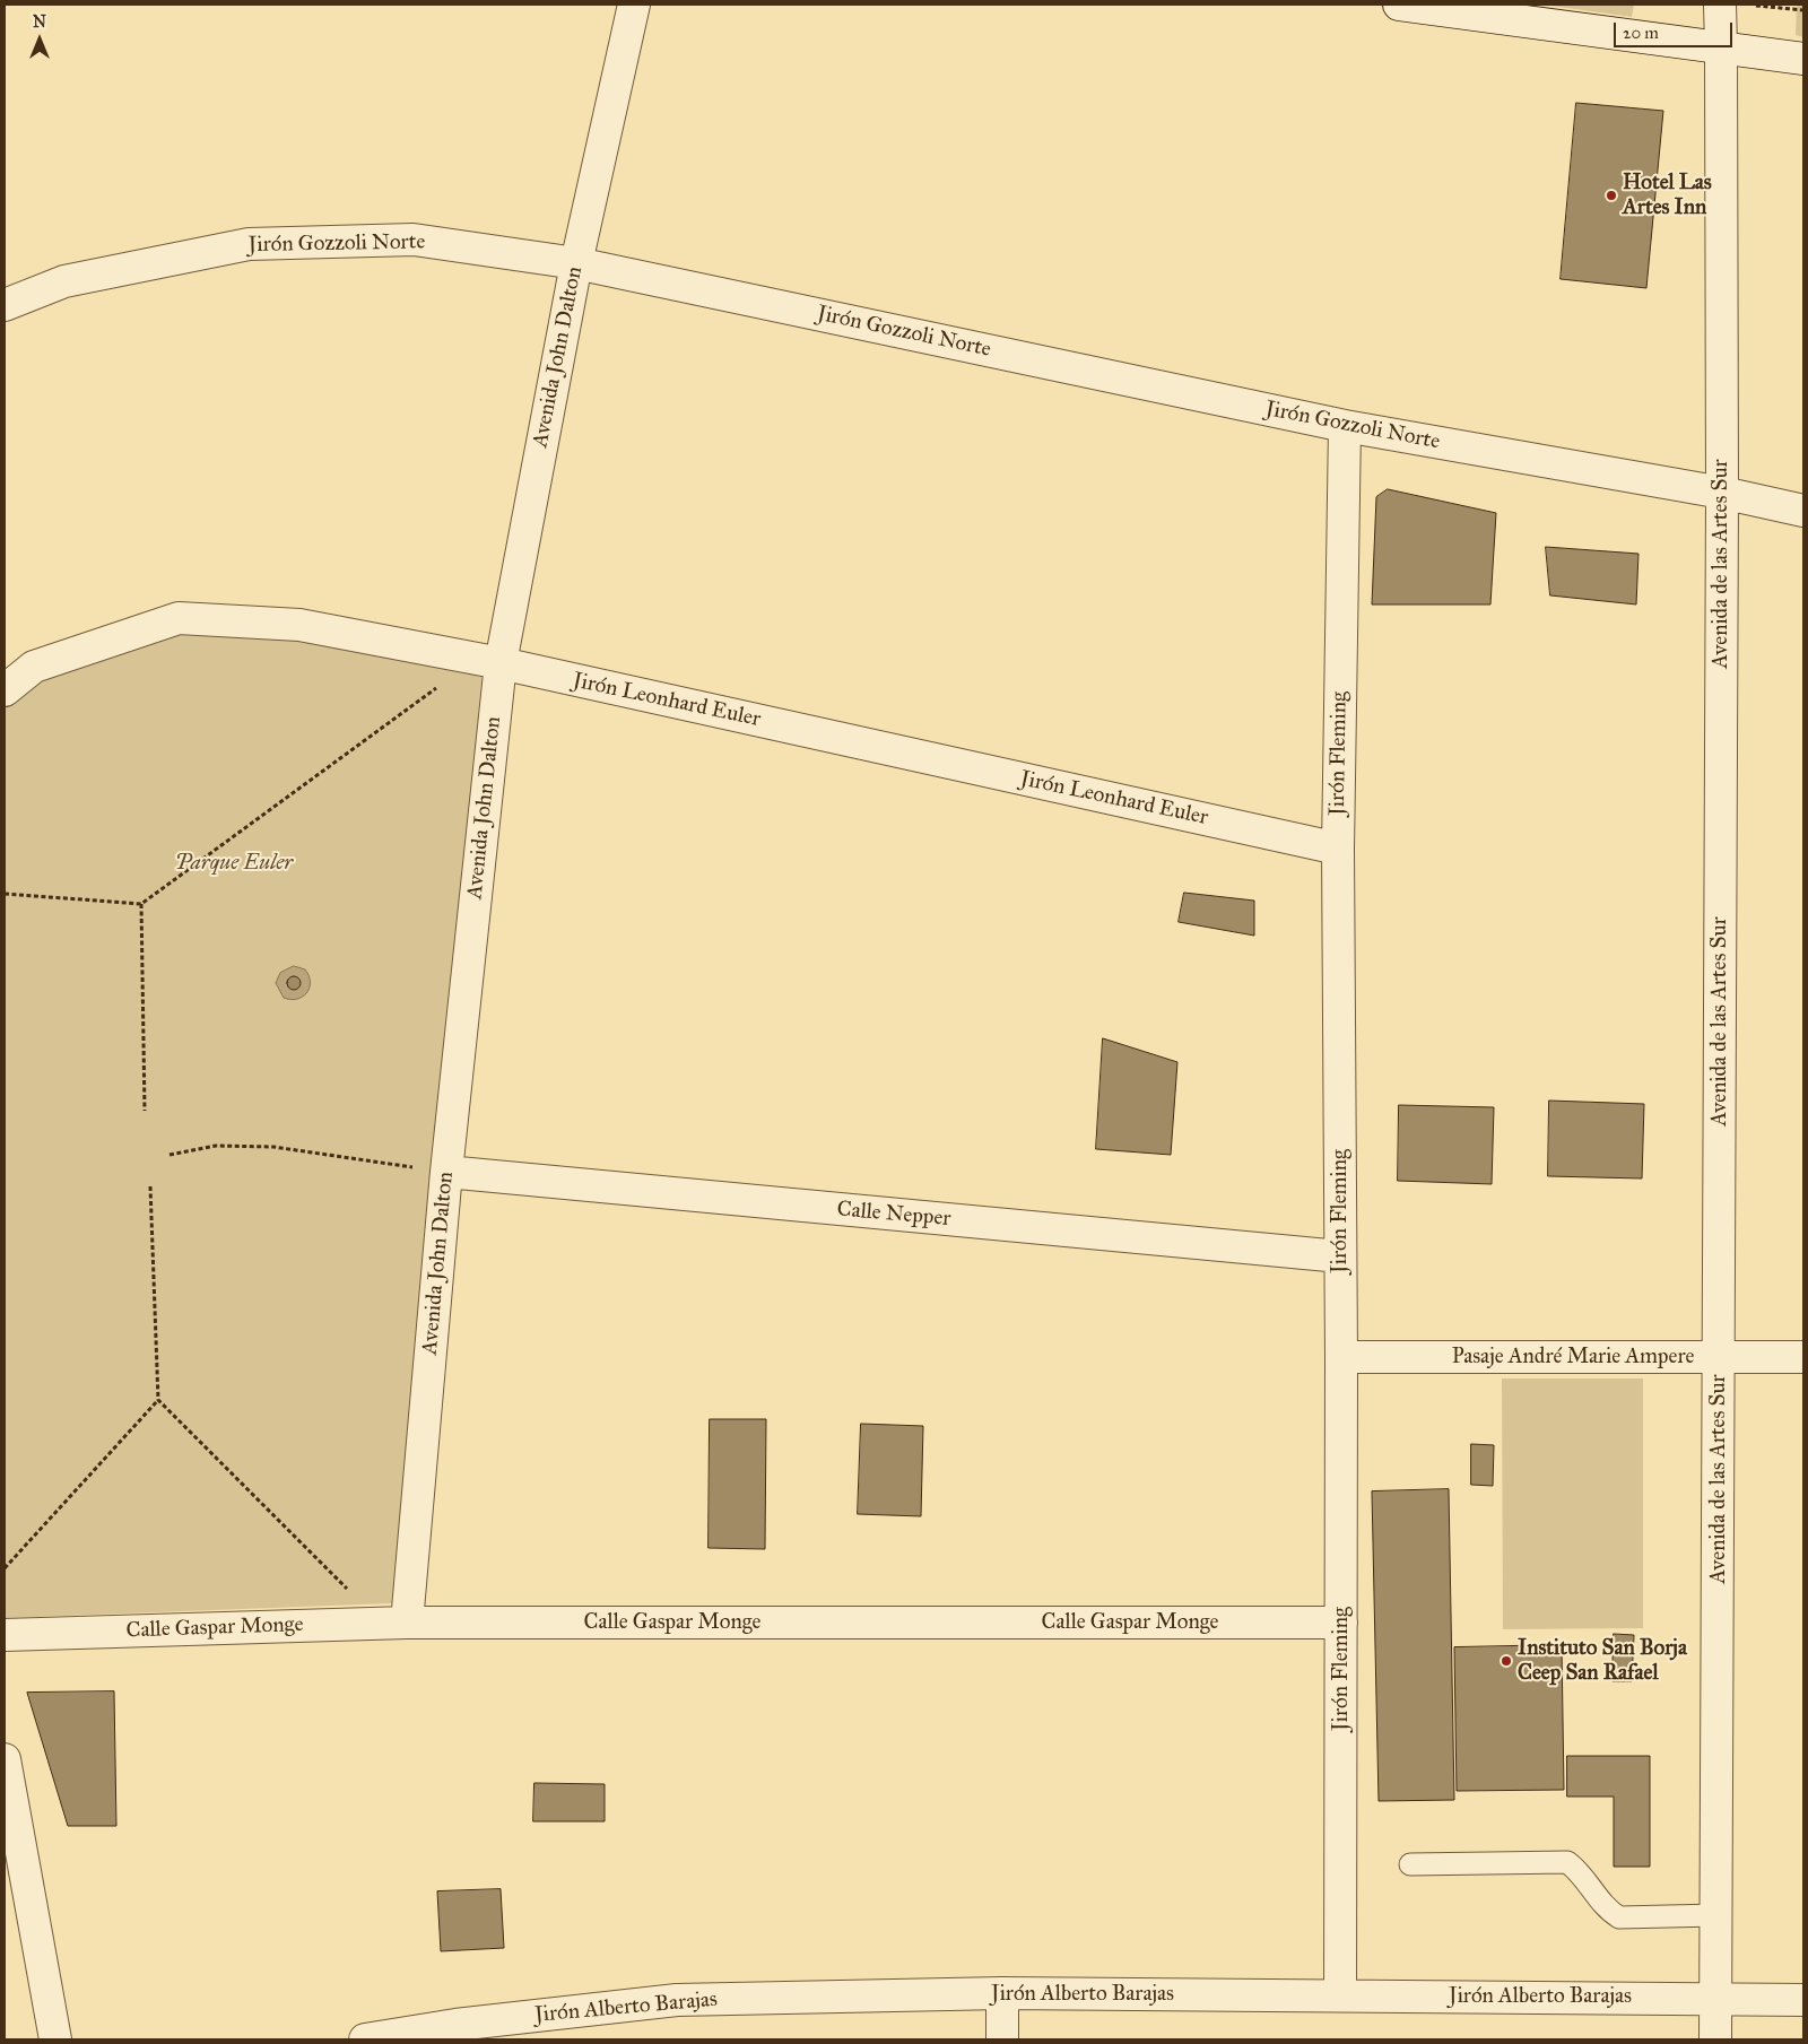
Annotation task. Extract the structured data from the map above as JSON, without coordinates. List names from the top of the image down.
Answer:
{
  "streets": {
    "street": [
      "Jirón Gozzoli Norte",
      "Avenida John Dalton",
      "Avenida de las Artes Sur",
      "Jirón Leonhard Euler",
      "Jirón Fleming",
      "Calle Nepper",
      "Pasaje André Marie Ampere",
      "Calle Gaspar Monge",
      "Jirón Alberto Barajas"
    ]
  },
  "crossings": [
    ["Jirón Gozzoli Norte", "Avenida John Dalton"],
    ["Jirón Gozzoli Norte", "Avenida de las Artes Sur"],
    ["Jirón Gozzoli Norte", "Jirón Fleming"],
    ["Avenida John Dalton", "Jirón Leonhard Euler"],
    ["Avenida John Dalton", "Calle Nepper"],
    ["Avenida John Dalton", "Calle Gaspar Monge"],
    ["Avenida de las Artes Sur", "Pasaje André Marie Ampere"],
    ["Avenida de las Artes Sur", "Jirón Alberto Barajas"],
    ["Jirón Leonhard Euler", "Jirón Fleming"],
    ["Jirón Fleming", "Calle Nepper"],
    ["Jirón Fleming", "Pasaje André Marie Ampere"],
    ["Jirón Fleming", "Calle Gaspar Monge"],
    ["Jirón Fleming", "Jirón Alberto Barajas"]
  ],
  "parks": ["Parque Euler"],
  "places": ["Hotel Las Artes Inn", "Instituto San Borja Ceep San Rafael"],
  "scale_bar": "20 m",
  "north": "top"
}
